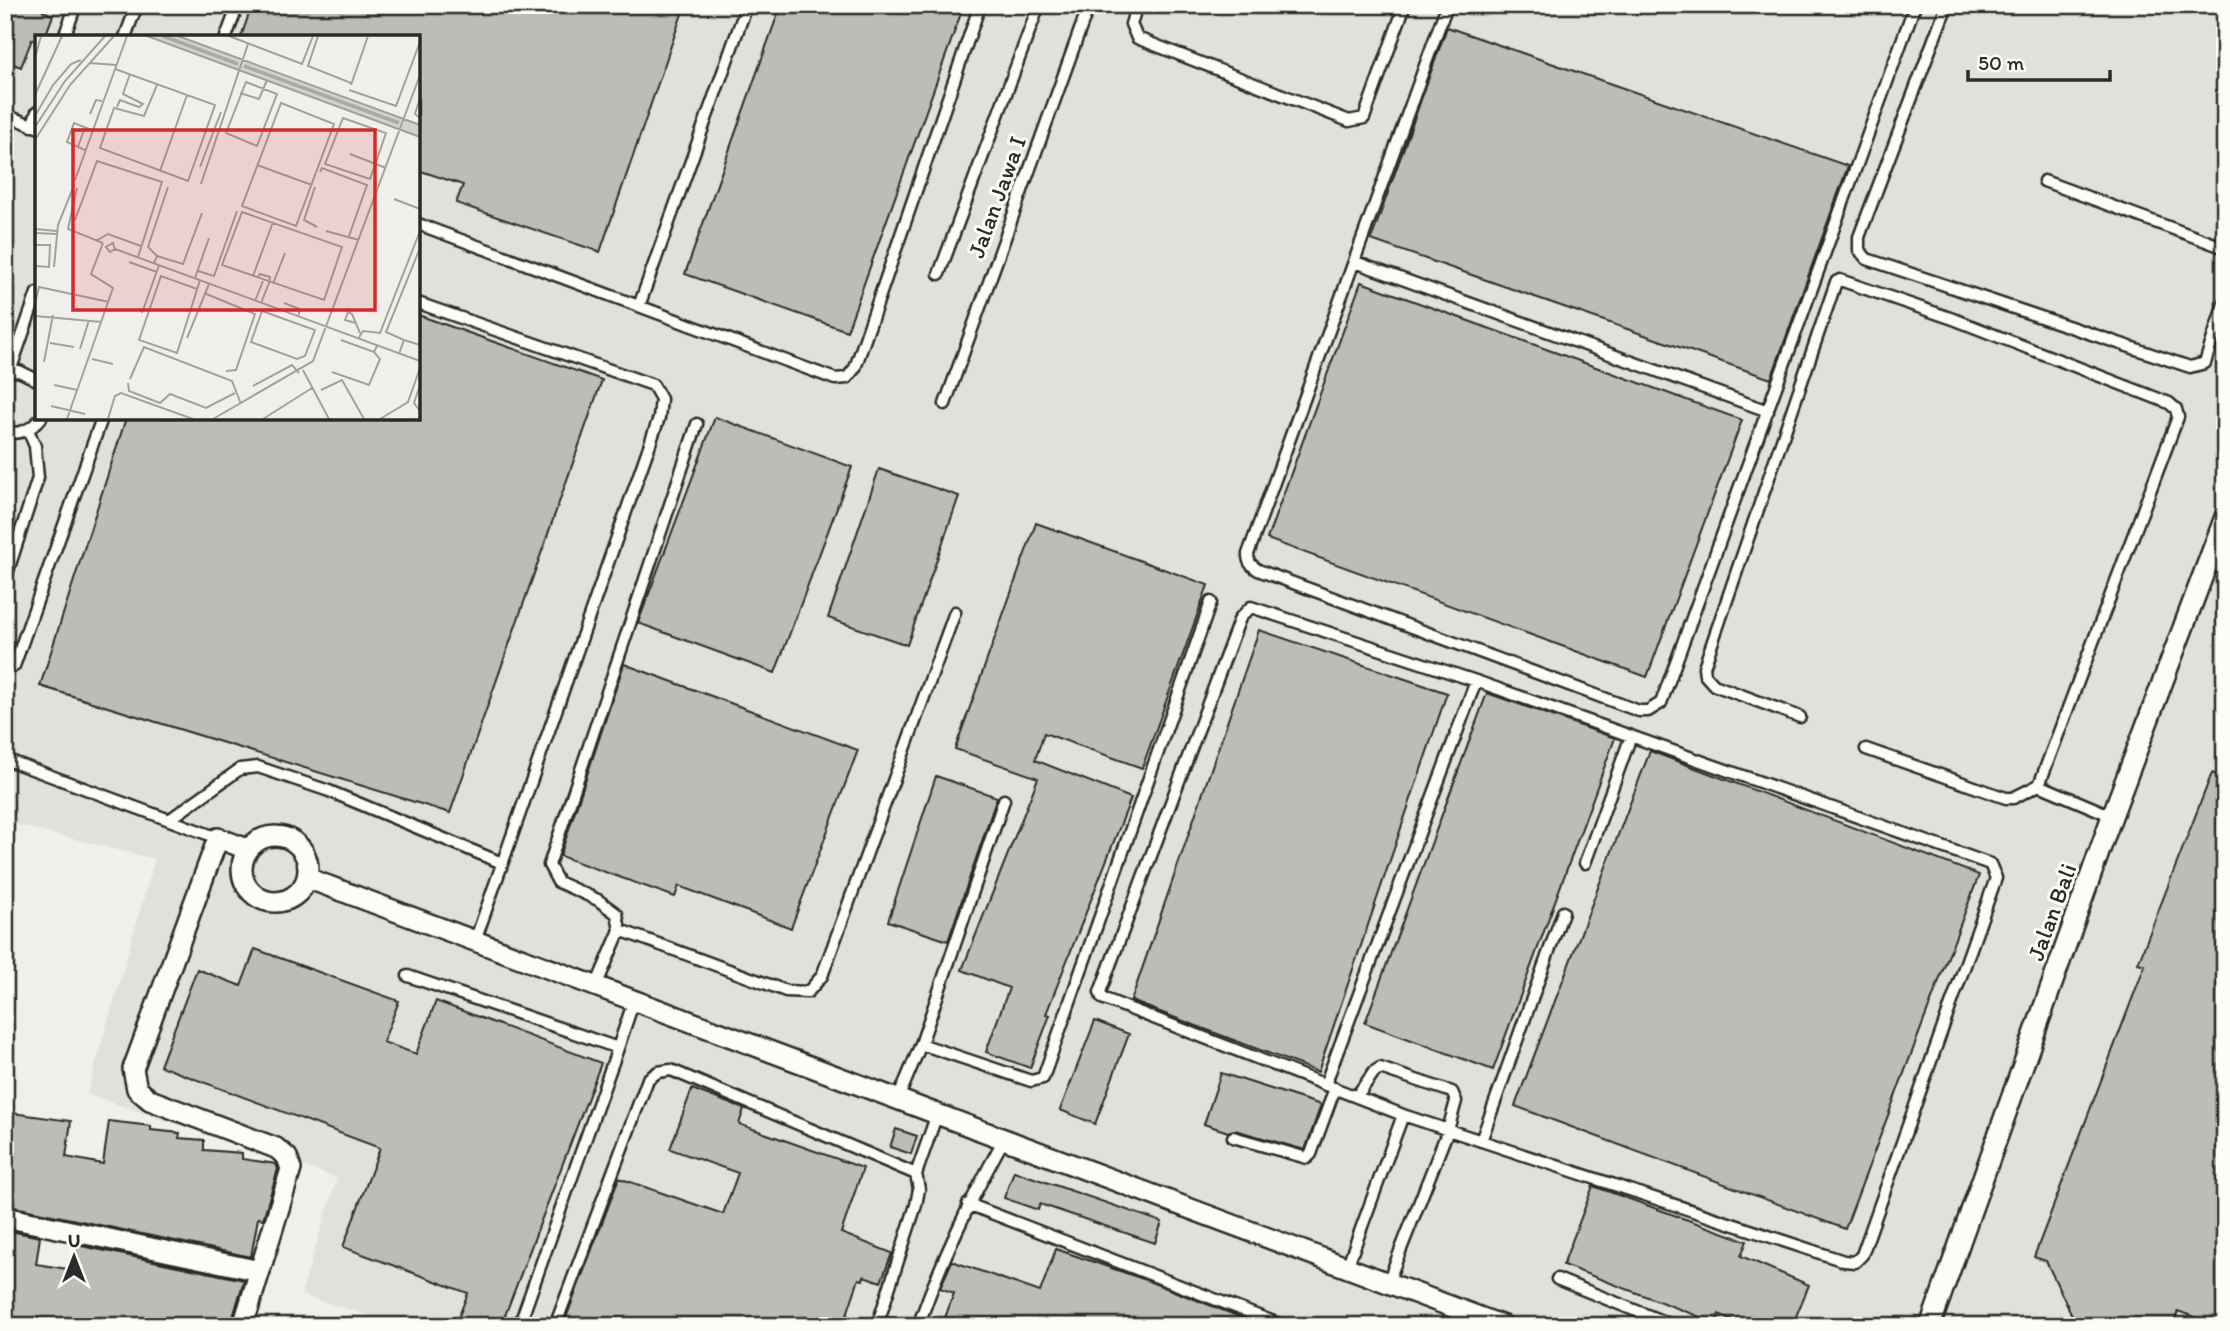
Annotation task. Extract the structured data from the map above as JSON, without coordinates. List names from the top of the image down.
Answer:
{
  "streets": {
    "street": ["Jalan Bali"],
    "lane": ["Jalan Jawa I"]
  },
  "scale_bar": "50 m",
  "north": "top"
}
